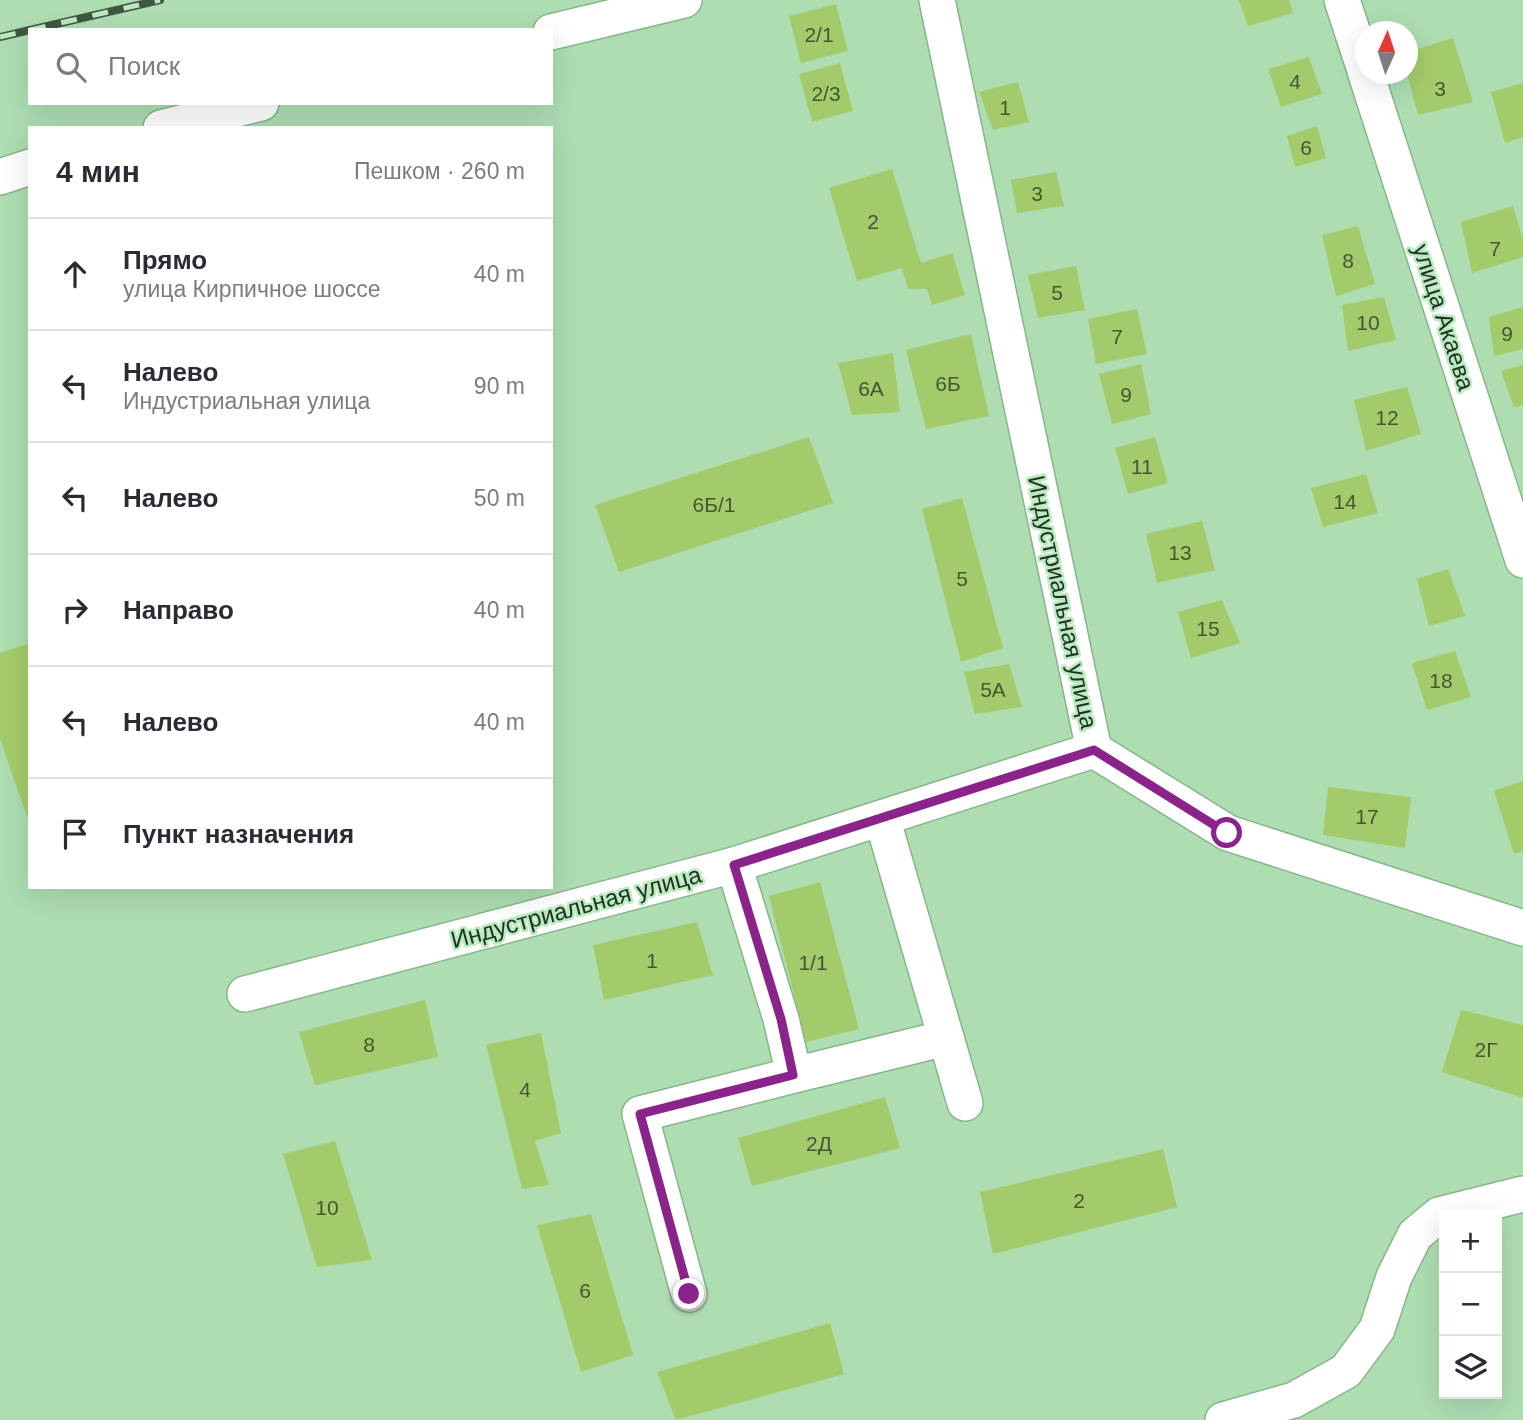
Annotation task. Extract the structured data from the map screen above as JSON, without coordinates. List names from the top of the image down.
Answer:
{
  "streets": {
    "street": ["улица Акаева", "Индустриальная улица"]
  },
  "house_numbers": [
    "2/1",
    "4",
    "3",
    "2/3",
    "1",
    "6",
    "3",
    "2",
    "7",
    "8",
    "5",
    "10",
    "9",
    "7",
    "6Б",
    "6А",
    "9",
    "12",
    "11",
    "14",
    "6Б/1",
    "13",
    "5",
    "15",
    "18",
    "5А",
    "17",
    "1",
    "1/1",
    "8",
    "2Г",
    "4",
    "2Д",
    "2",
    "10",
    "6"
  ],
  "north": "top",
  "page": {
    "search": "Поиск",
    "heading": ["4 мин", "Пешком · 260 m"],
    "list": [
      ["Прямо", "улица Кирпичное шоссе", "40 m"],
      ["Налево", "Индустриальная улица", "90 m"],
      ["Налево", "50 m"],
      ["Направо", "40 m"],
      ["Налево", "40 m"],
      "Пункт назначения"
    ],
    "map_buttons": ["+", "−"]
  }
}
